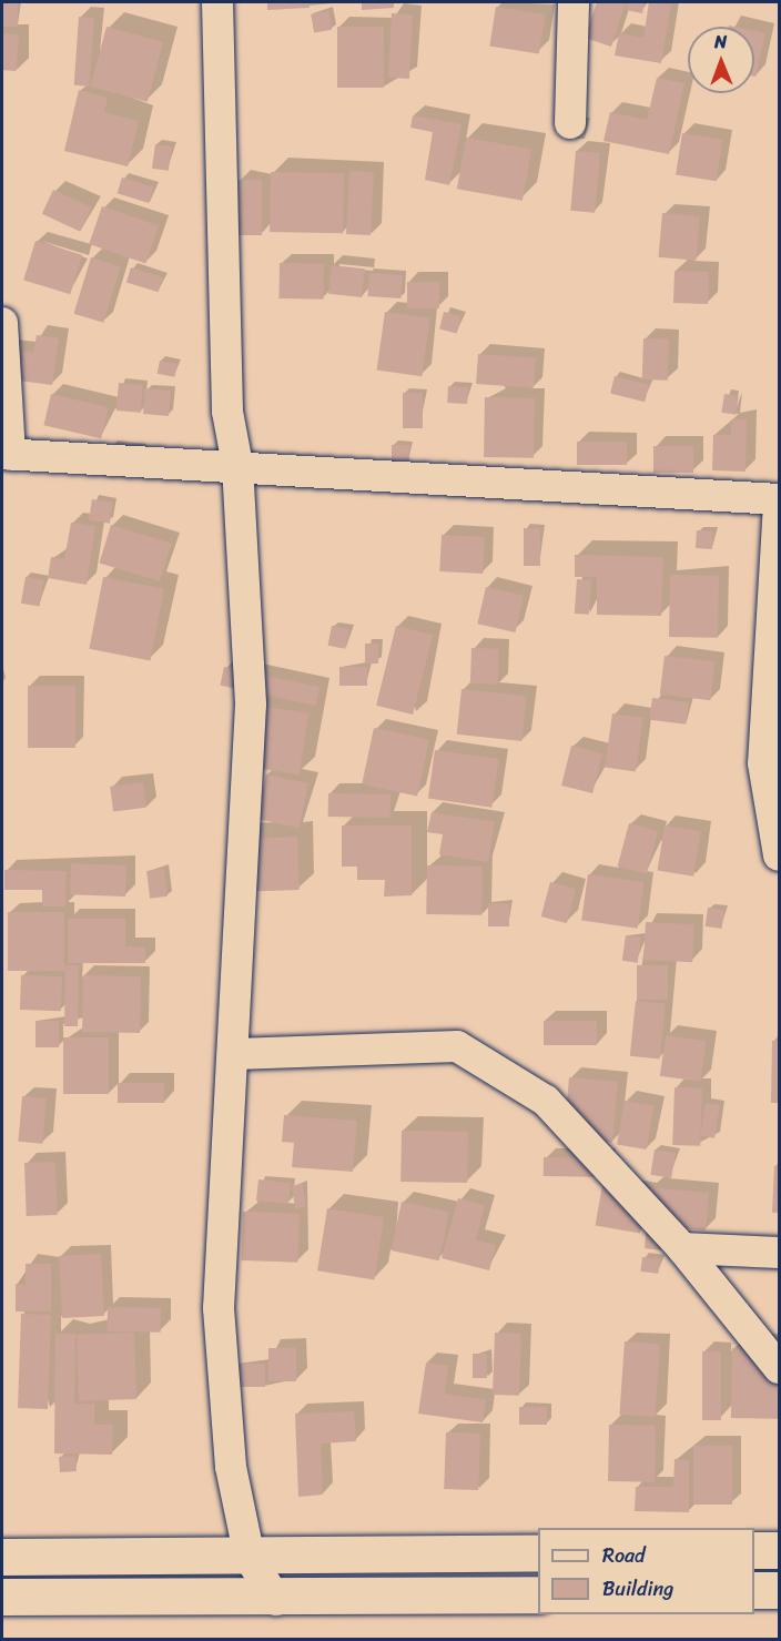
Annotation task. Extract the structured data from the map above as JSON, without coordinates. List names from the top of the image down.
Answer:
{
  "legend": ["Road", "Building"],
  "north": "top"
}
